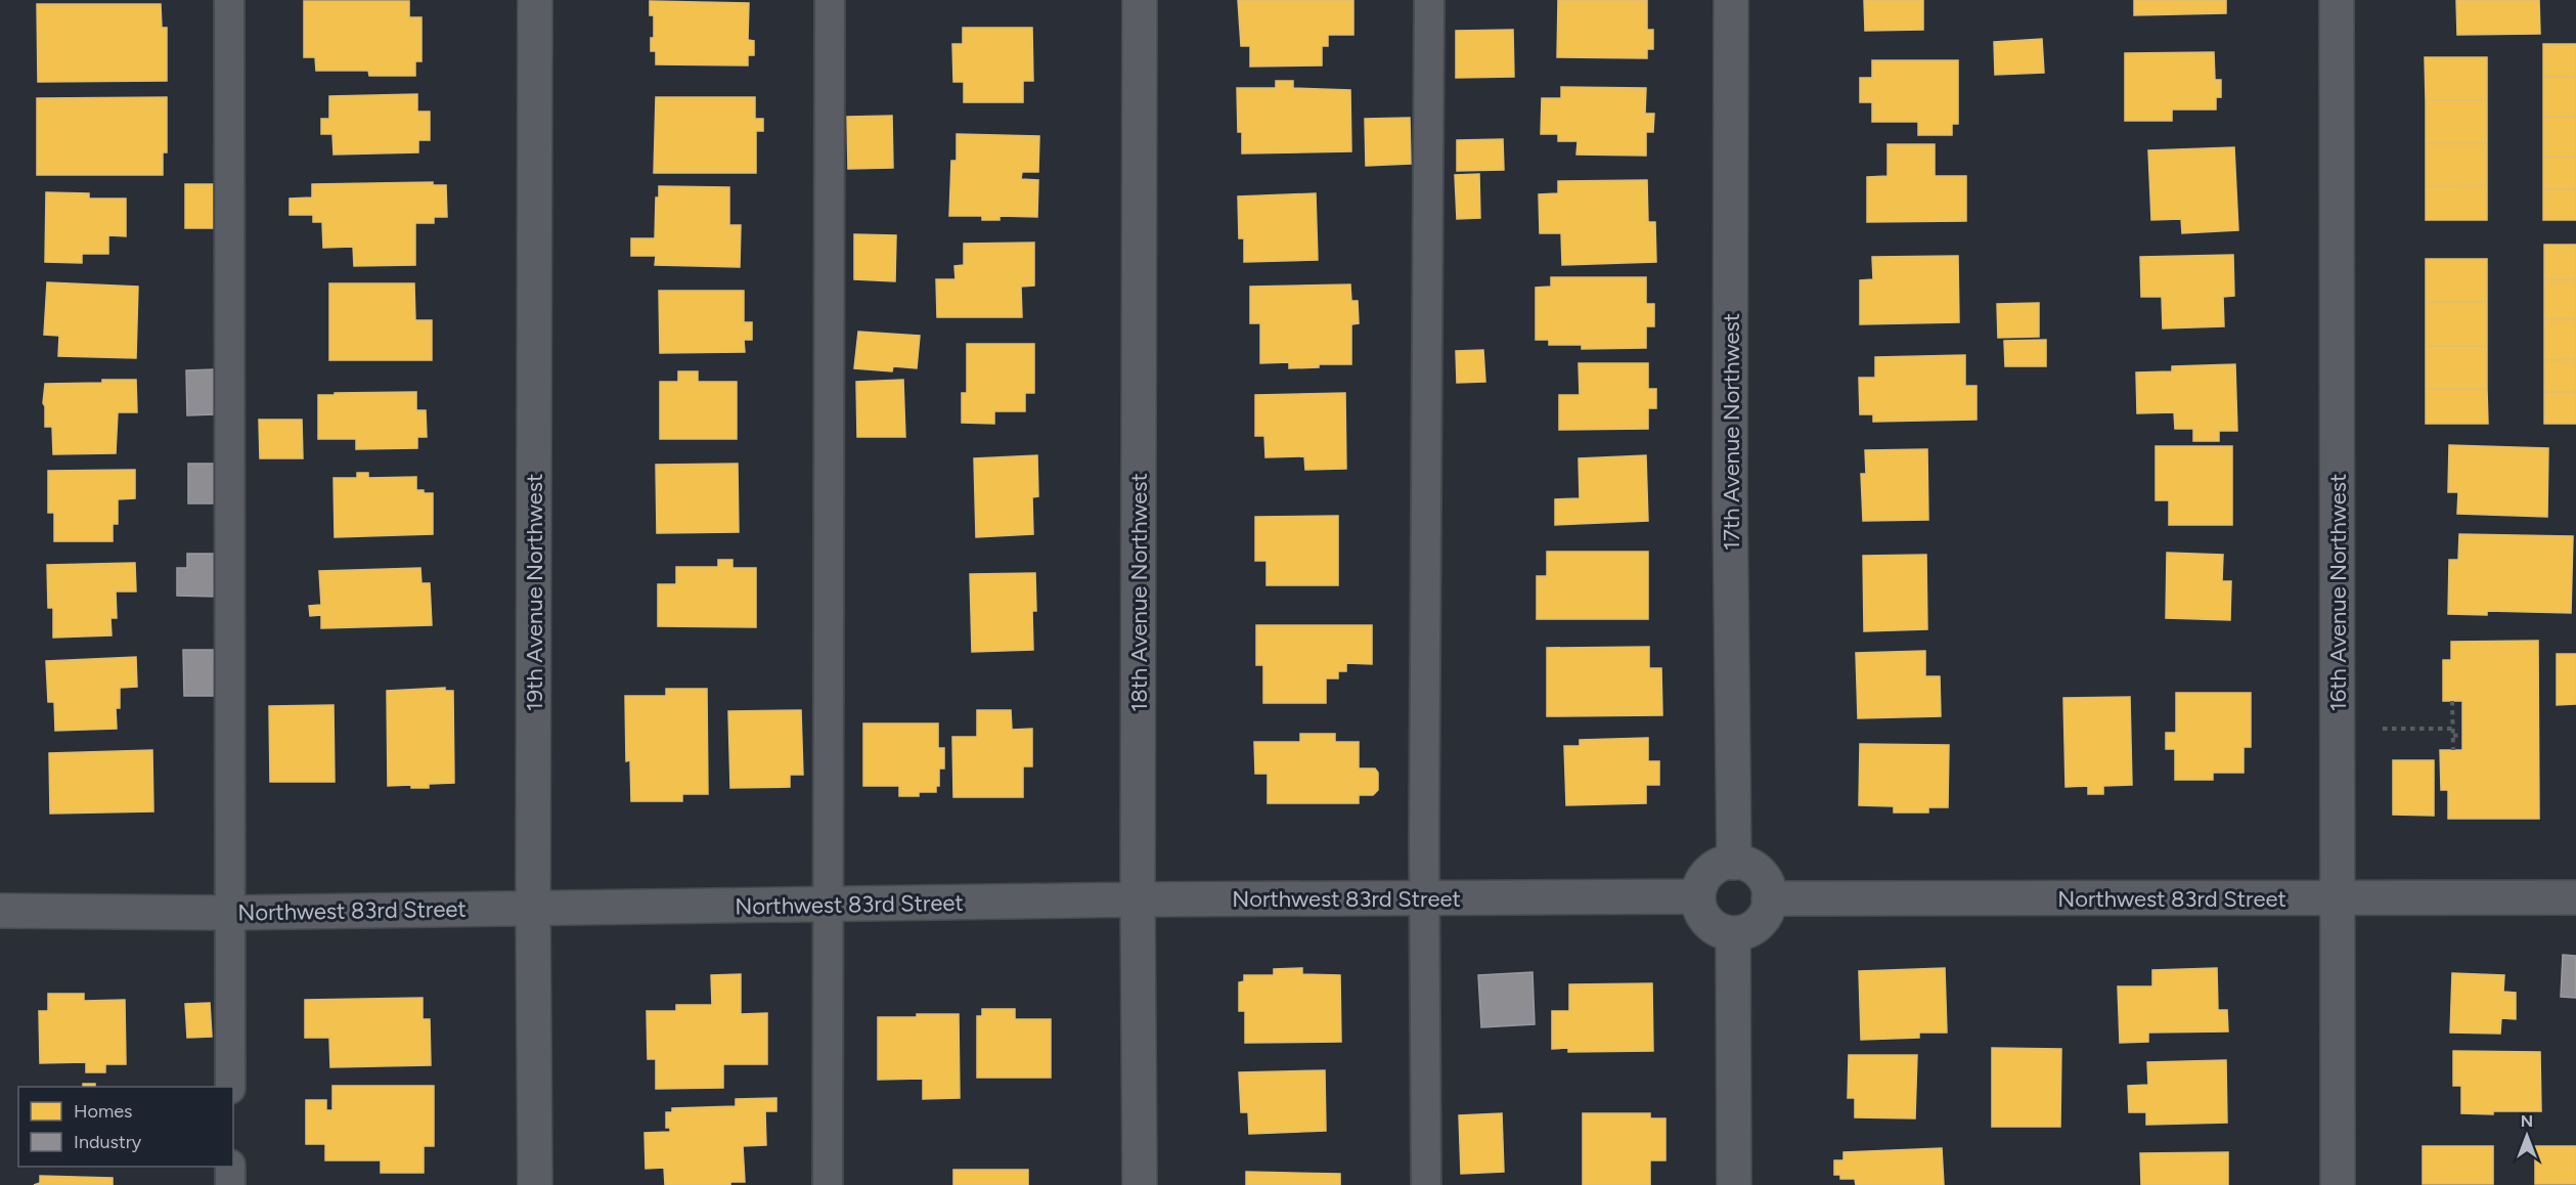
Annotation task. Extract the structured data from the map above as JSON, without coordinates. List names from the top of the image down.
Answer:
{
  "streets": {
    "street": [
      "17th Avenue Northwest",
      "19th Avenue Northwest",
      "18th Avenue Northwest",
      "16th Avenue Northwest",
      "Northwest 83rd Street"
    ]
  },
  "crossings": [
    ["17th Avenue Northwest", "Northwest 83rd Street"],
    ["19th Avenue Northwest", "Northwest 83rd Street"],
    ["18th Avenue Northwest", "Northwest 83rd Street"],
    ["16th Avenue Northwest", "Northwest 83rd Street"]
  ],
  "legend": ["Homes", "Industry"],
  "north": "top"
}
